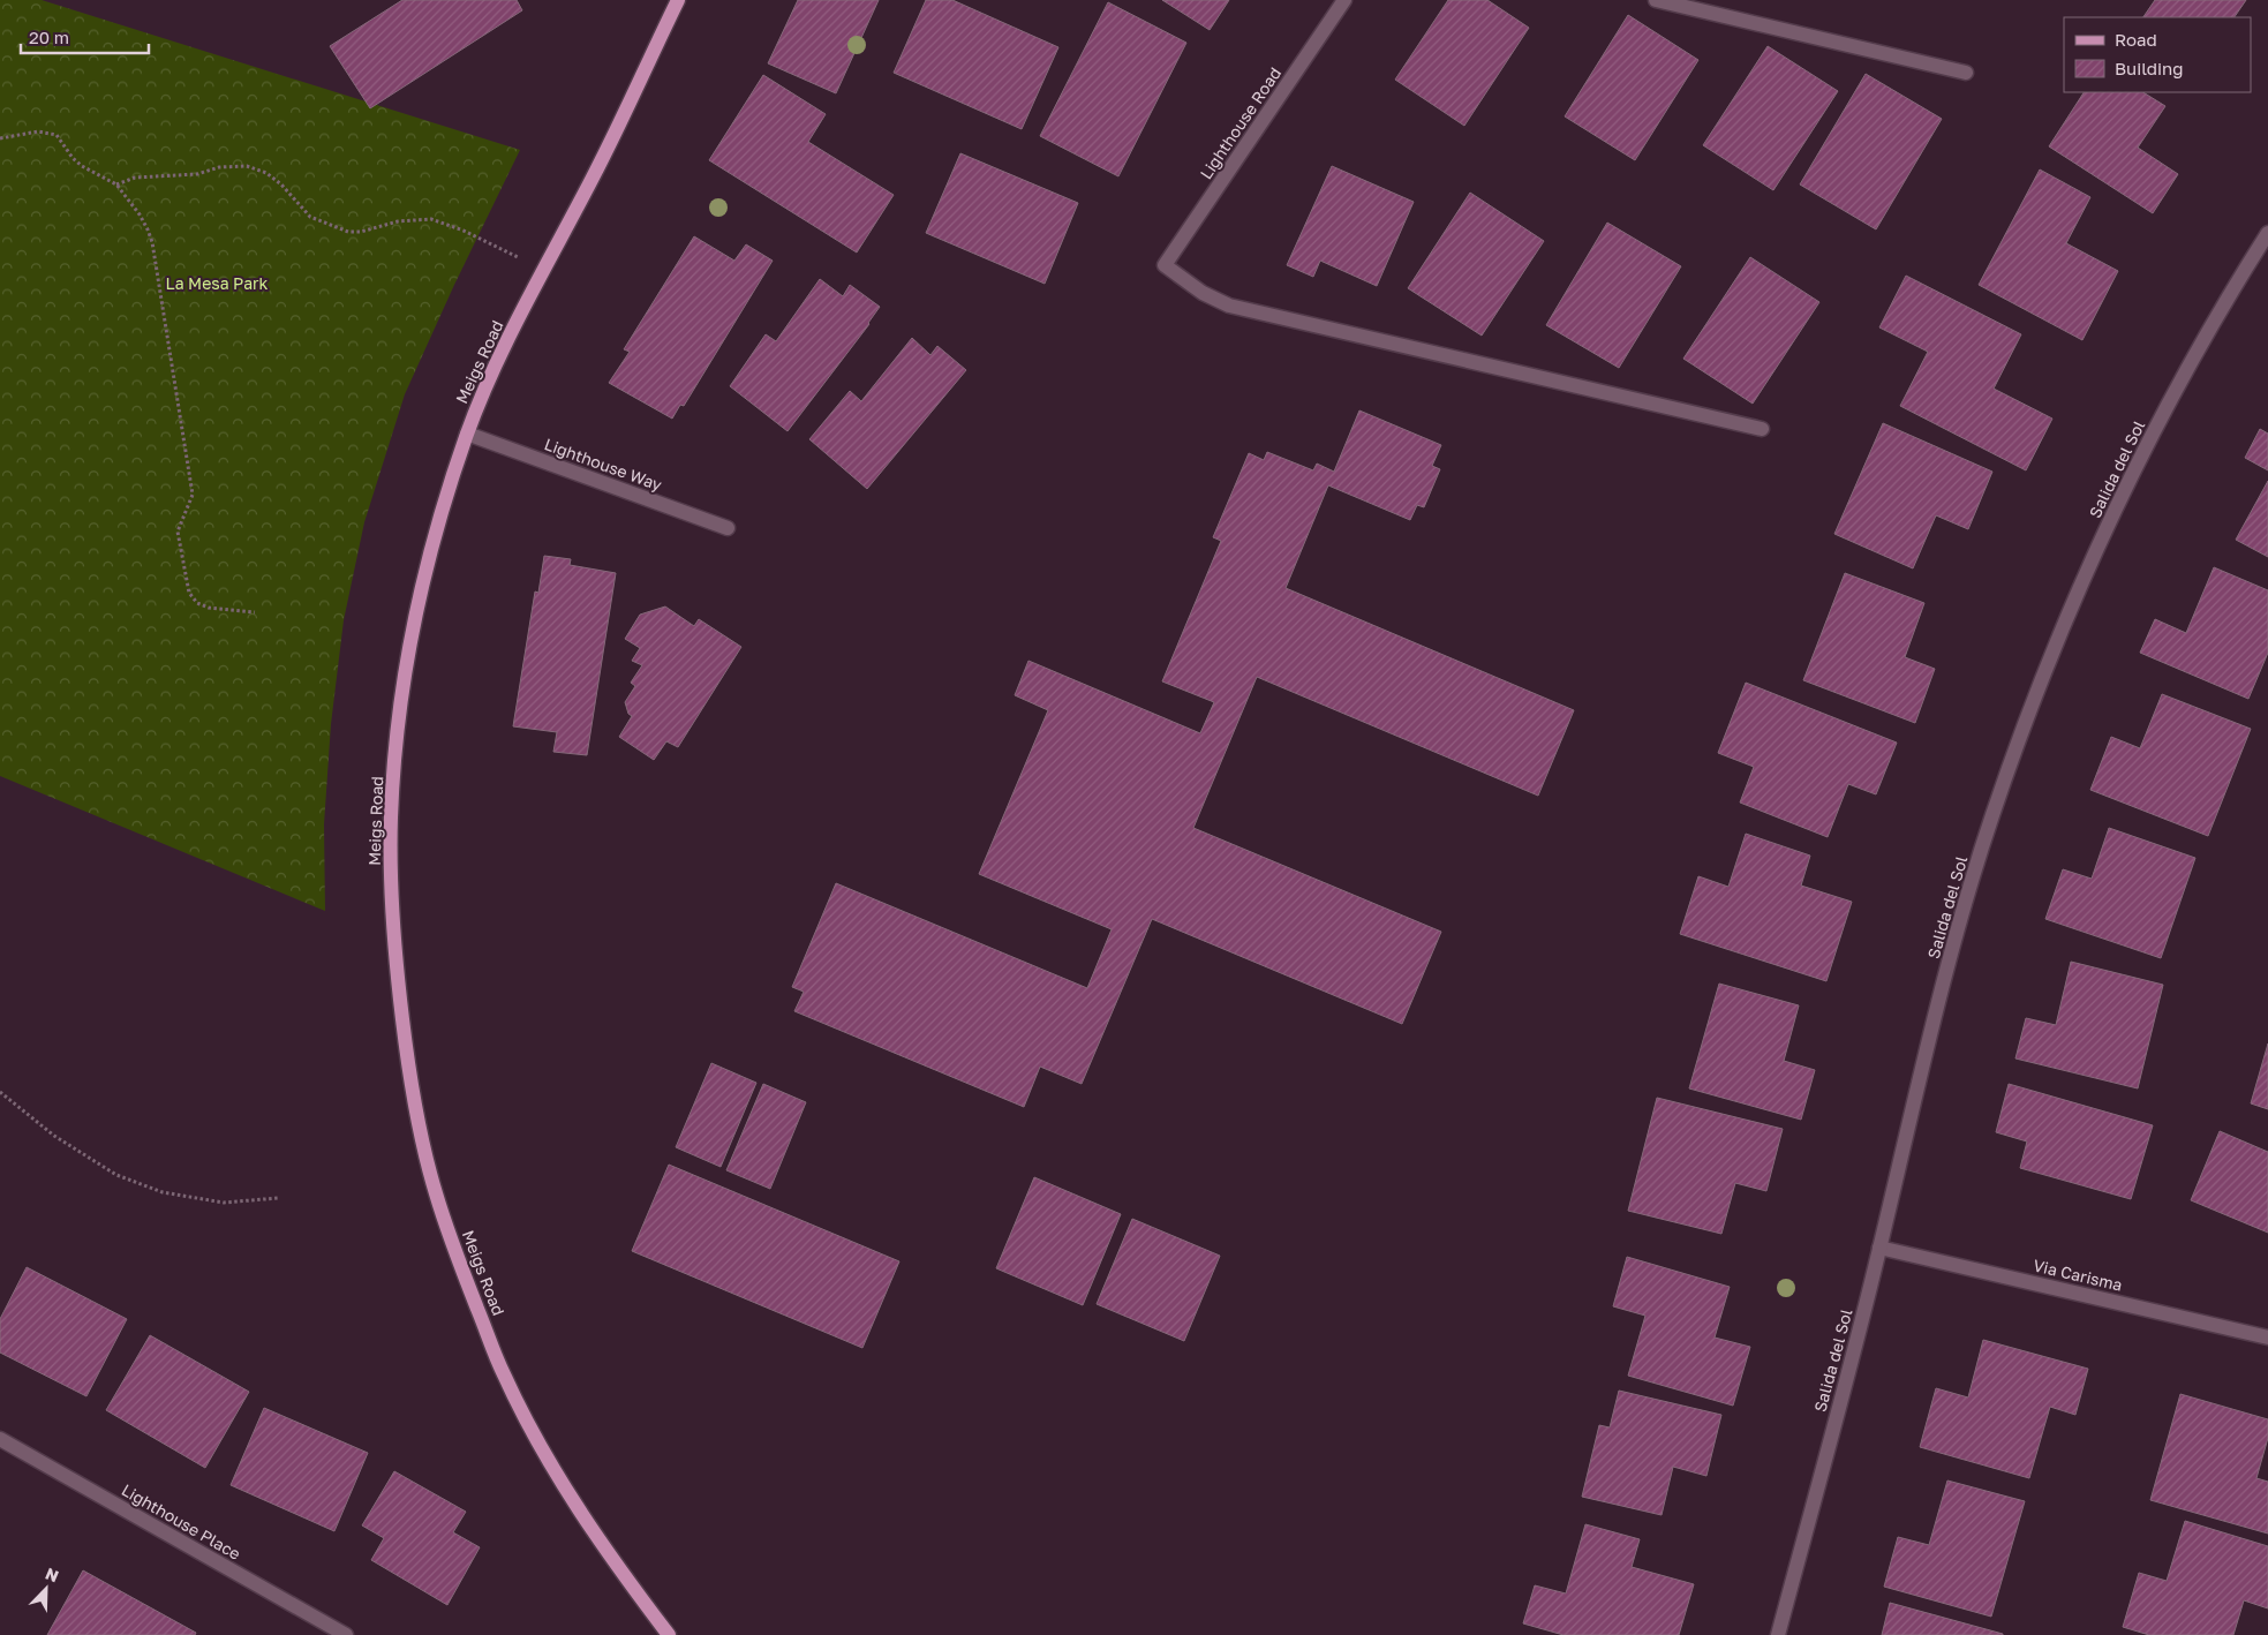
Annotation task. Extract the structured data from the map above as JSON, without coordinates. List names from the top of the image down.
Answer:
{
  "streets": {
    "main road": ["Meigs Road"],
    "street": [
      "Lighthouse Road",
      "Lighthouse Way",
      "Salida del Sol",
      "Via Carisma",
      "Lighthouse Place"
    ]
  },
  "crossings": [
    ["Meigs Road", "Lighthouse Way"],
    ["Salida del Sol", "Via Carisma"]
  ],
  "parks": ["La Mesa Park"],
  "legend": ["Road", "Building"],
  "scale_bar": "20 m",
  "north": "top right"
}
